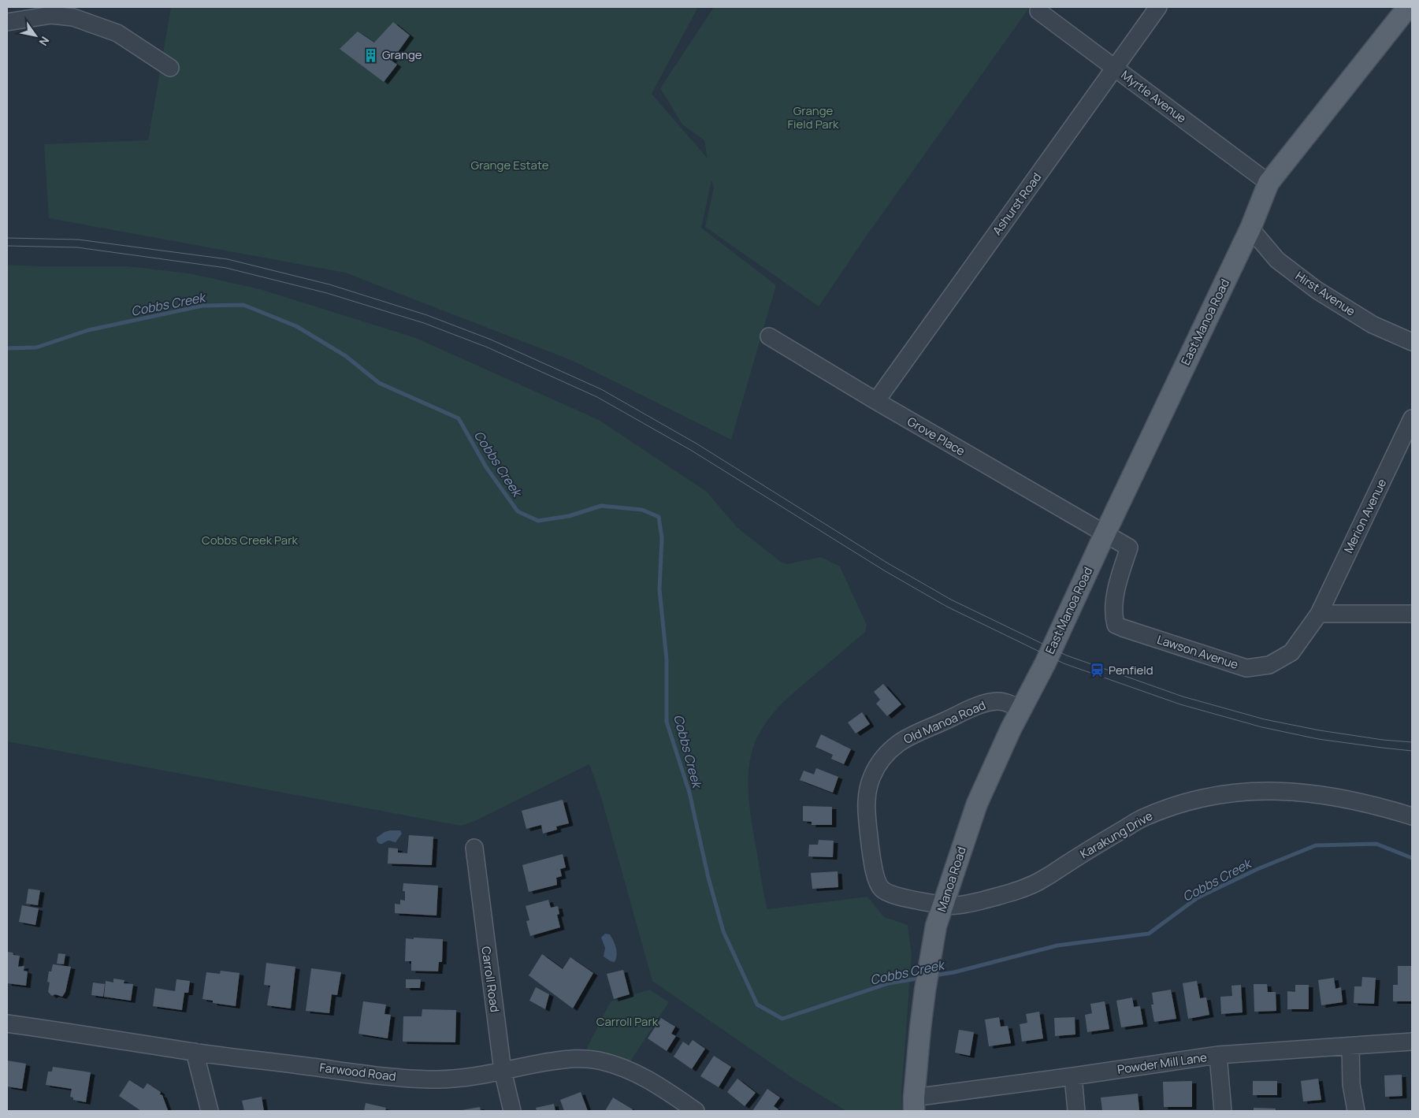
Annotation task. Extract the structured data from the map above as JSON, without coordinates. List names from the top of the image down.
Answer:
{
  "streets": {
    "main road": ["East Manoa Road", "Manoa Road"],
    "street": [
      "Myrtle Avenue",
      "Ashurst Road",
      "Hirst Avenue",
      "Grove Place",
      "Merion Avenue",
      "Lawson Avenue",
      "Old Manoa Road",
      "Karakung Drive",
      "Carroll Road",
      "Powder Mill Lane",
      "Farwood Road"
    ]
  },
  "crossings": [
    ["Myrtle Avenue", "Ashurst Road"],
    ["Myrtle Avenue", "East Manoa Road"],
    ["Ashurst Road", "Grove Place"],
    ["Hirst Avenue", "East Manoa Road"],
    ["East Manoa Road", "Grove Place"],
    ["East Manoa Road", "Lawson Avenue"],
    ["East Manoa Road", "Manoa Road"],
    ["Grove Place", "Lawson Avenue"],
    ["Merion Avenue", "Lawson Avenue"],
    ["Old Manoa Road", "Karakung Drive"],
    ["Old Manoa Road", "Manoa Road"],
    ["Karakung Drive", "Manoa Road"],
    ["Manoa Road", "Powder Mill Lane"],
    ["Carroll Road", "Farwood Road"]
  ],
  "water": ["Cobbs Creek"],
  "parks": [
    "Grange Field Park",
    "Grange Estate",
    "Cobbs Creek Park",
    "Carroll Park"
  ],
  "places": {
    "building": ["Grange"],
    "station": ["Penfield"]
  },
  "north": "bottom right"
}
